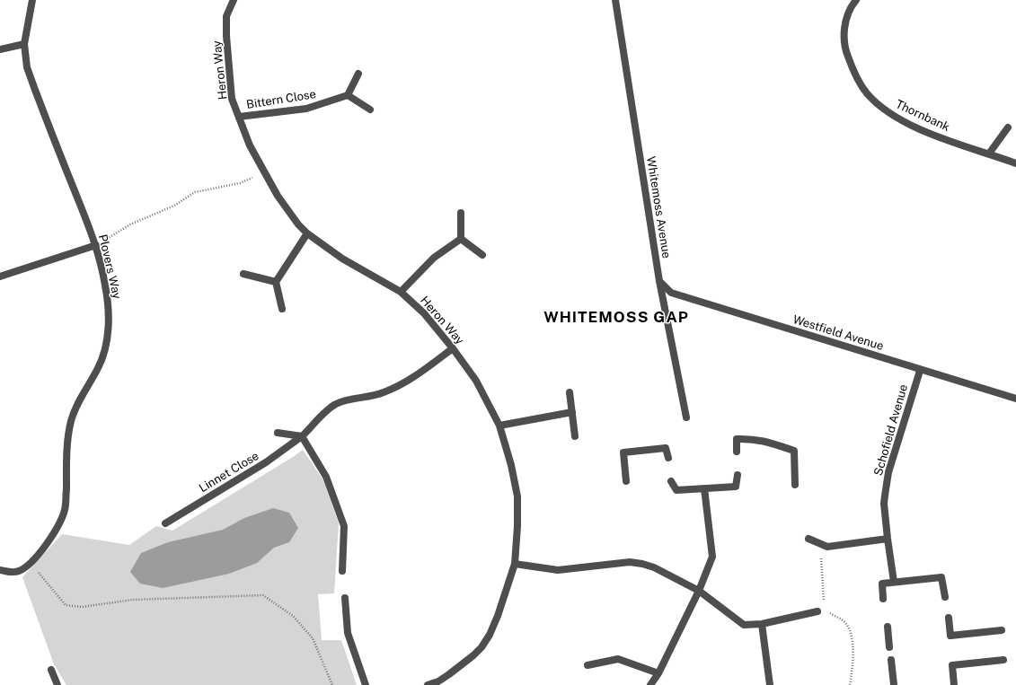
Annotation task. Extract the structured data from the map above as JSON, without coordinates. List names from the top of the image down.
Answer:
{
  "streets": {
    "street": [
      "Heron Way",
      "Bittern Close",
      "Thornbank",
      "Whitemoss Avenue",
      "Plovers Way",
      "Westfield Avenue",
      "Schofield Avenue",
      "Linnet Close"
    ]
  },
  "crossings": [
    ["Heron Way", "Bittern Close"],
    ["Heron Way", "Linnet Close"],
    ["Whitemoss Avenue", "Westfield Avenue"],
    ["Westfield Avenue", "Schofield Avenue"]
  ],
  "districts": ["WHITEMOSS GAP"]
}
